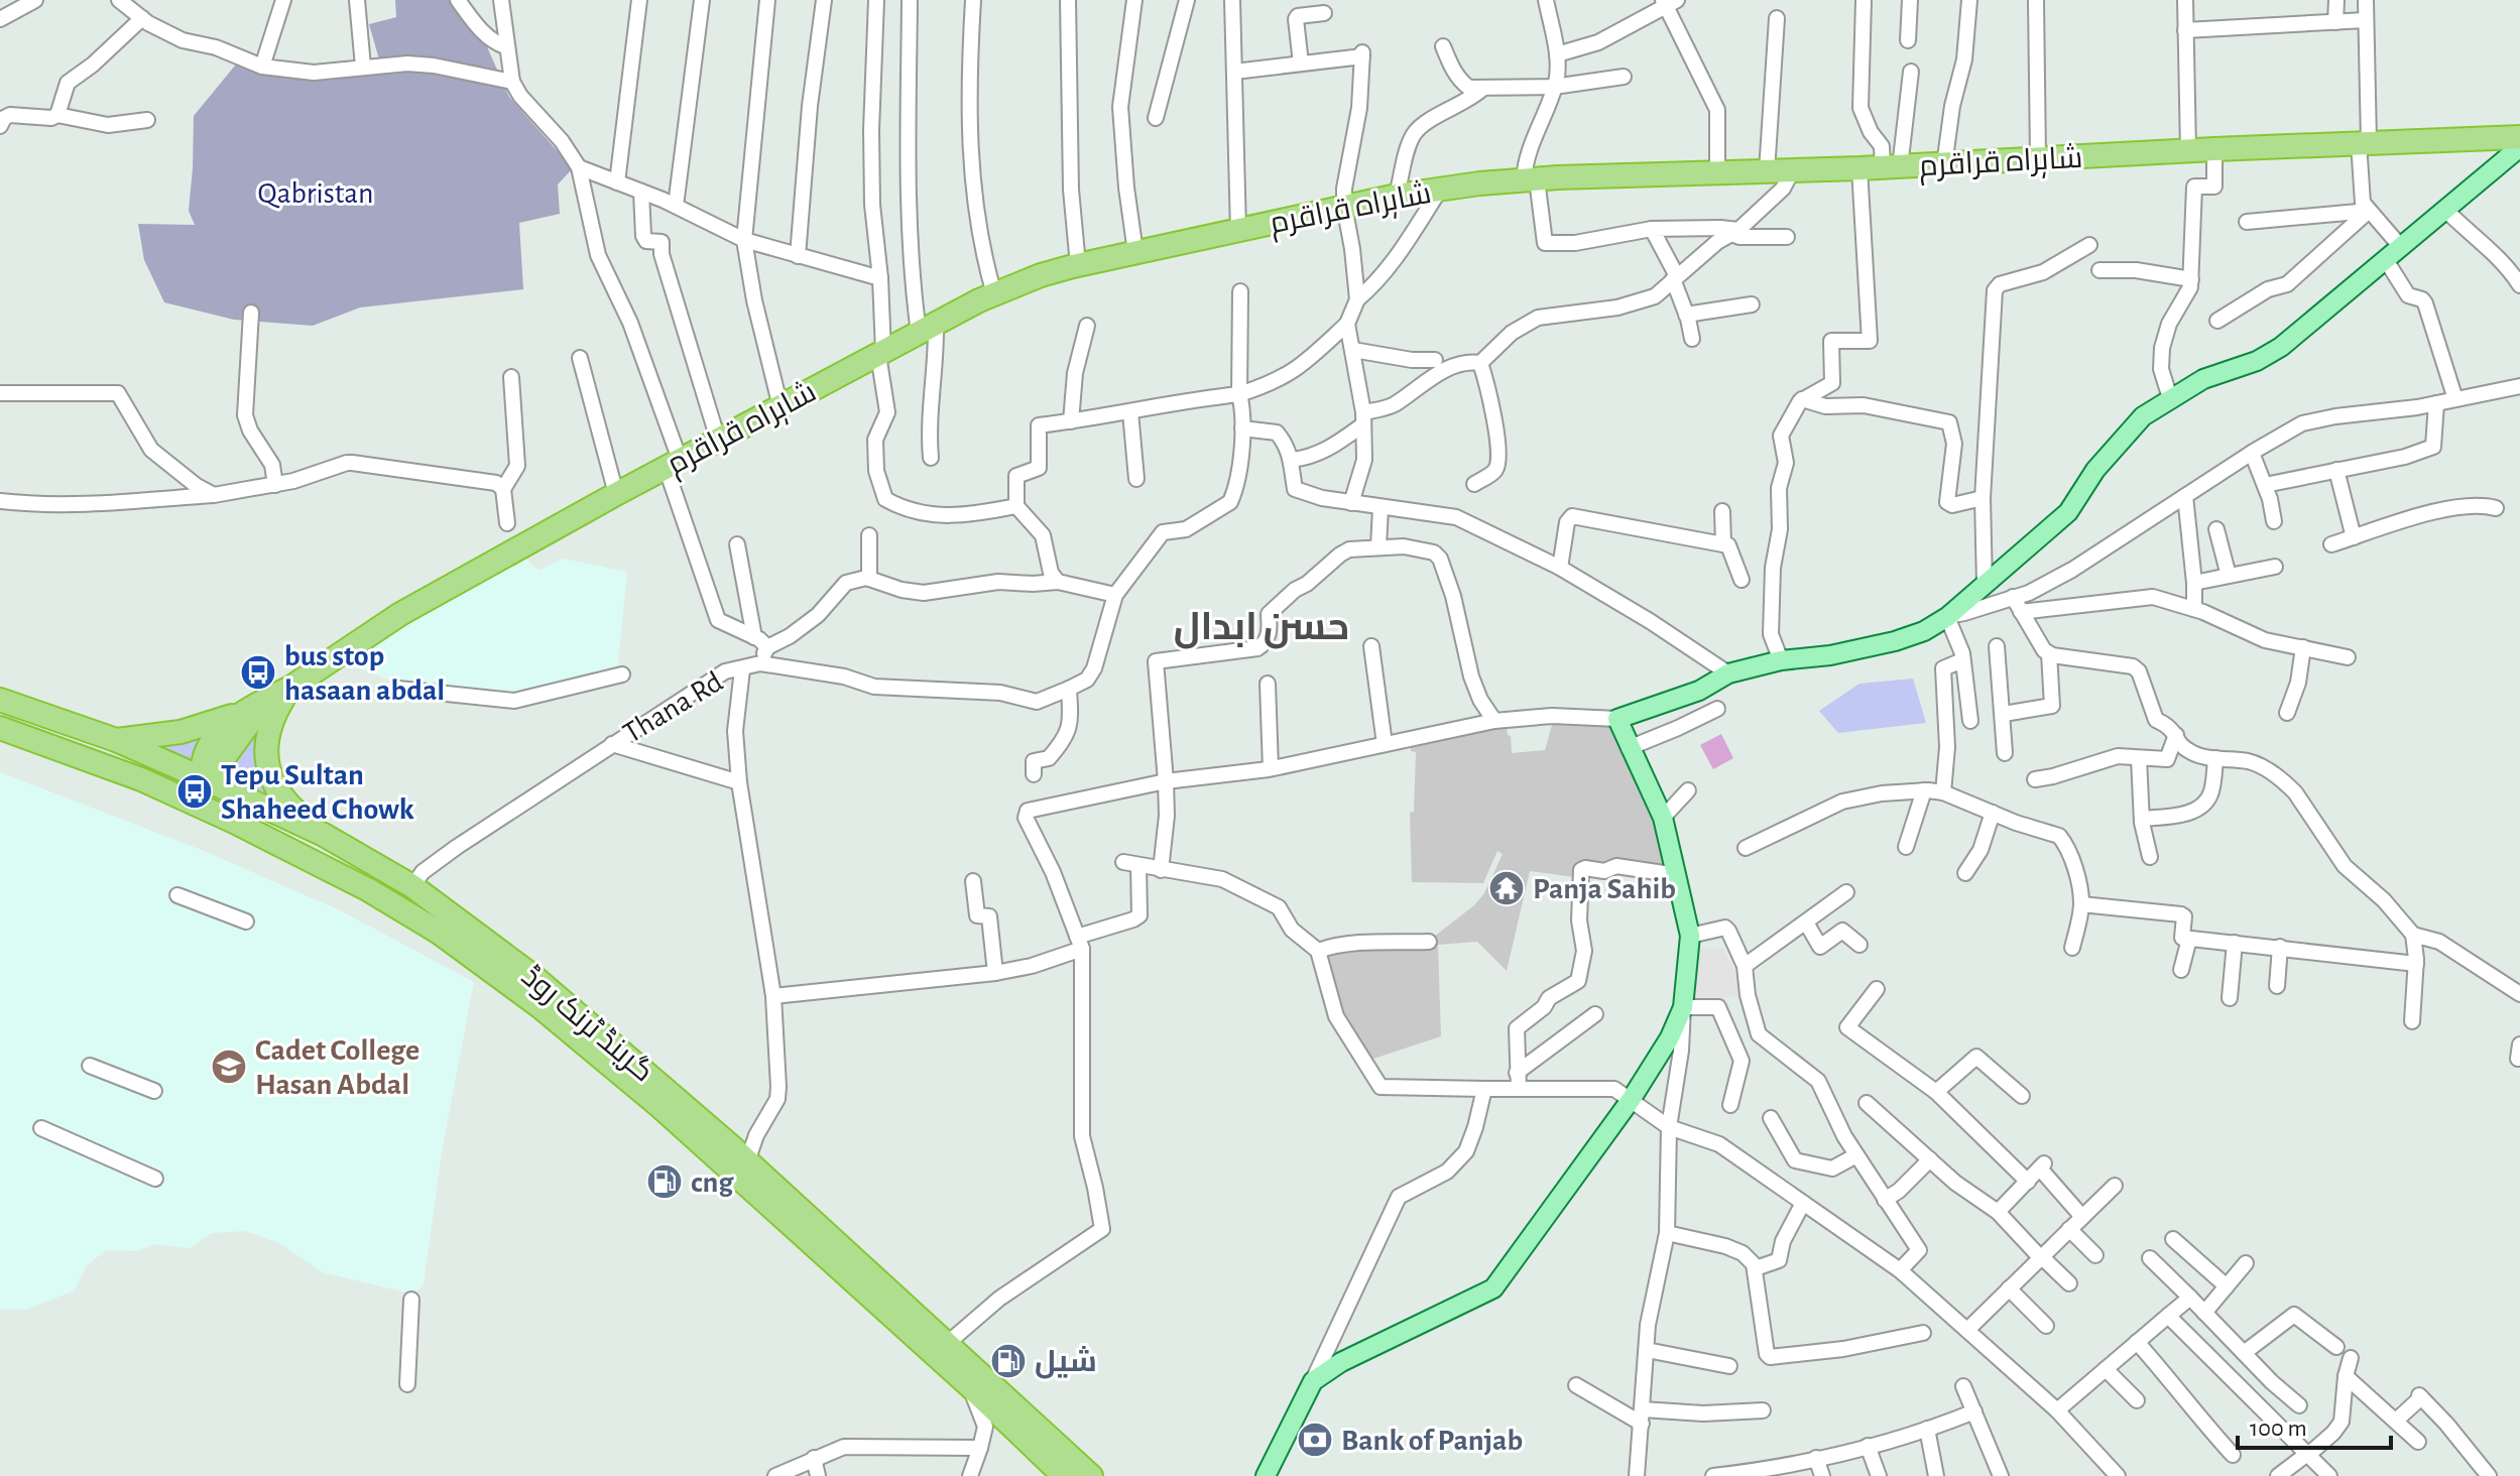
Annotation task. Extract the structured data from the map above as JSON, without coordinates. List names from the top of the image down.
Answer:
{
  "streets": {
    "highway": ["شاہراہ قراقرم", "گرینڈ ٹرنک روڈ"],
    "street": ["Thana Rd"]
  },
  "crossings": [
    ["شاہراہ قراقرم", "گرینڈ ٹرنک روڈ"],
    ["Thana Rd", "گرینڈ ٹرنک روڈ"]
  ],
  "districts": ["حسن ابدال"],
  "parks": ["Qabristan"],
  "places": {
    "bus stop": ["bus stop hasaan abdal", "Tepu Sultan Shaheed Chowk"],
    "temple": ["Panja Sahib"],
    "school or university": ["Cadet College Hasan Abdal"],
    "fuel station": ["cng", "شیل"],
    "bank": ["Bank of Panjab"]
  },
  "scale_bar": "100 m"
}
